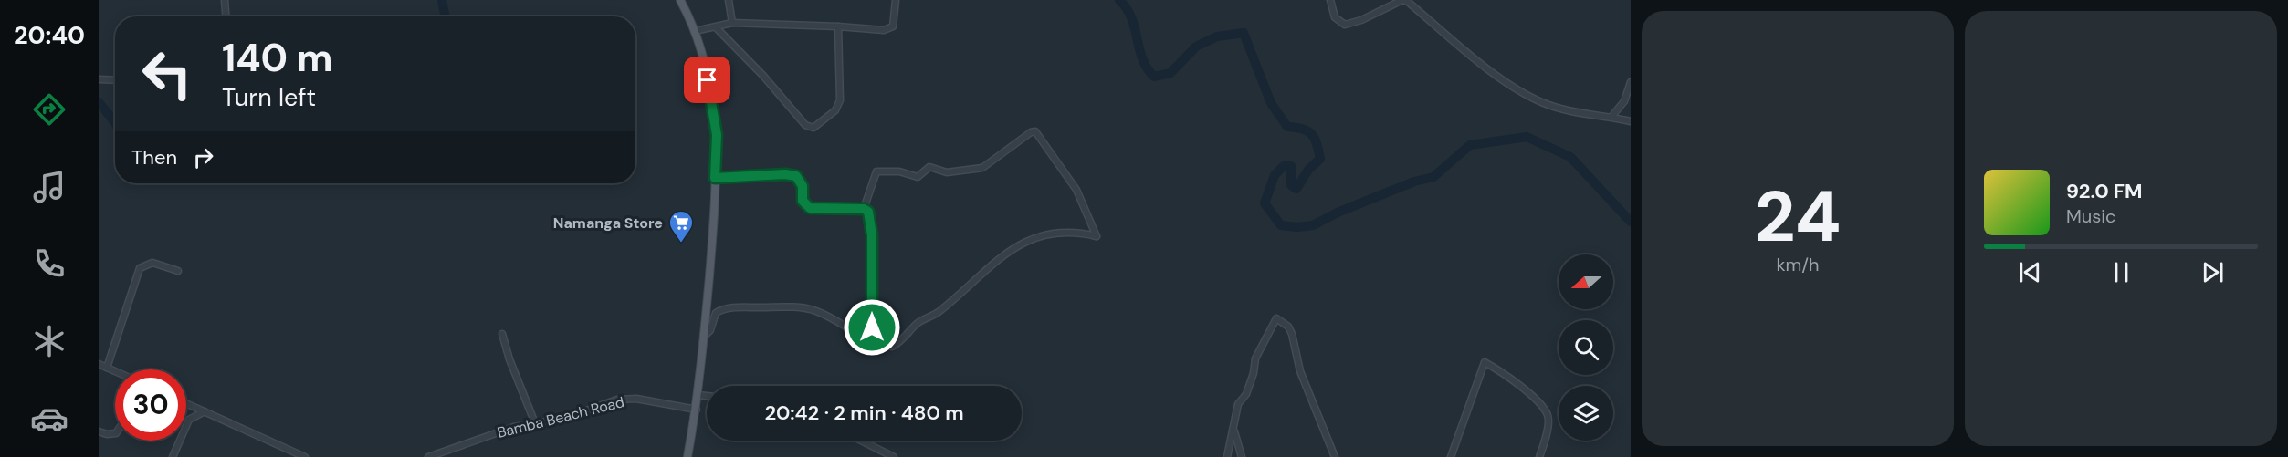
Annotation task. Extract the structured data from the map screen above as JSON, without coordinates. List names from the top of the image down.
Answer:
{
  "streets": {
    "street": ["Bamba Beach Road"]
  },
  "places": {
    "supermarket": ["Namanga Store"]
  },
  "north": "left",
  "page": {
    "tabs": "20:40",
    "tile": ["24", "km/h"],
    "turn": ["140 m", "Turn left"],
    "then": "Then",
    "song": ["92.0 FM", "Music"],
    "limit": "30",
    "trip": "20:42 · 2 min · 480 m"
  }
}
